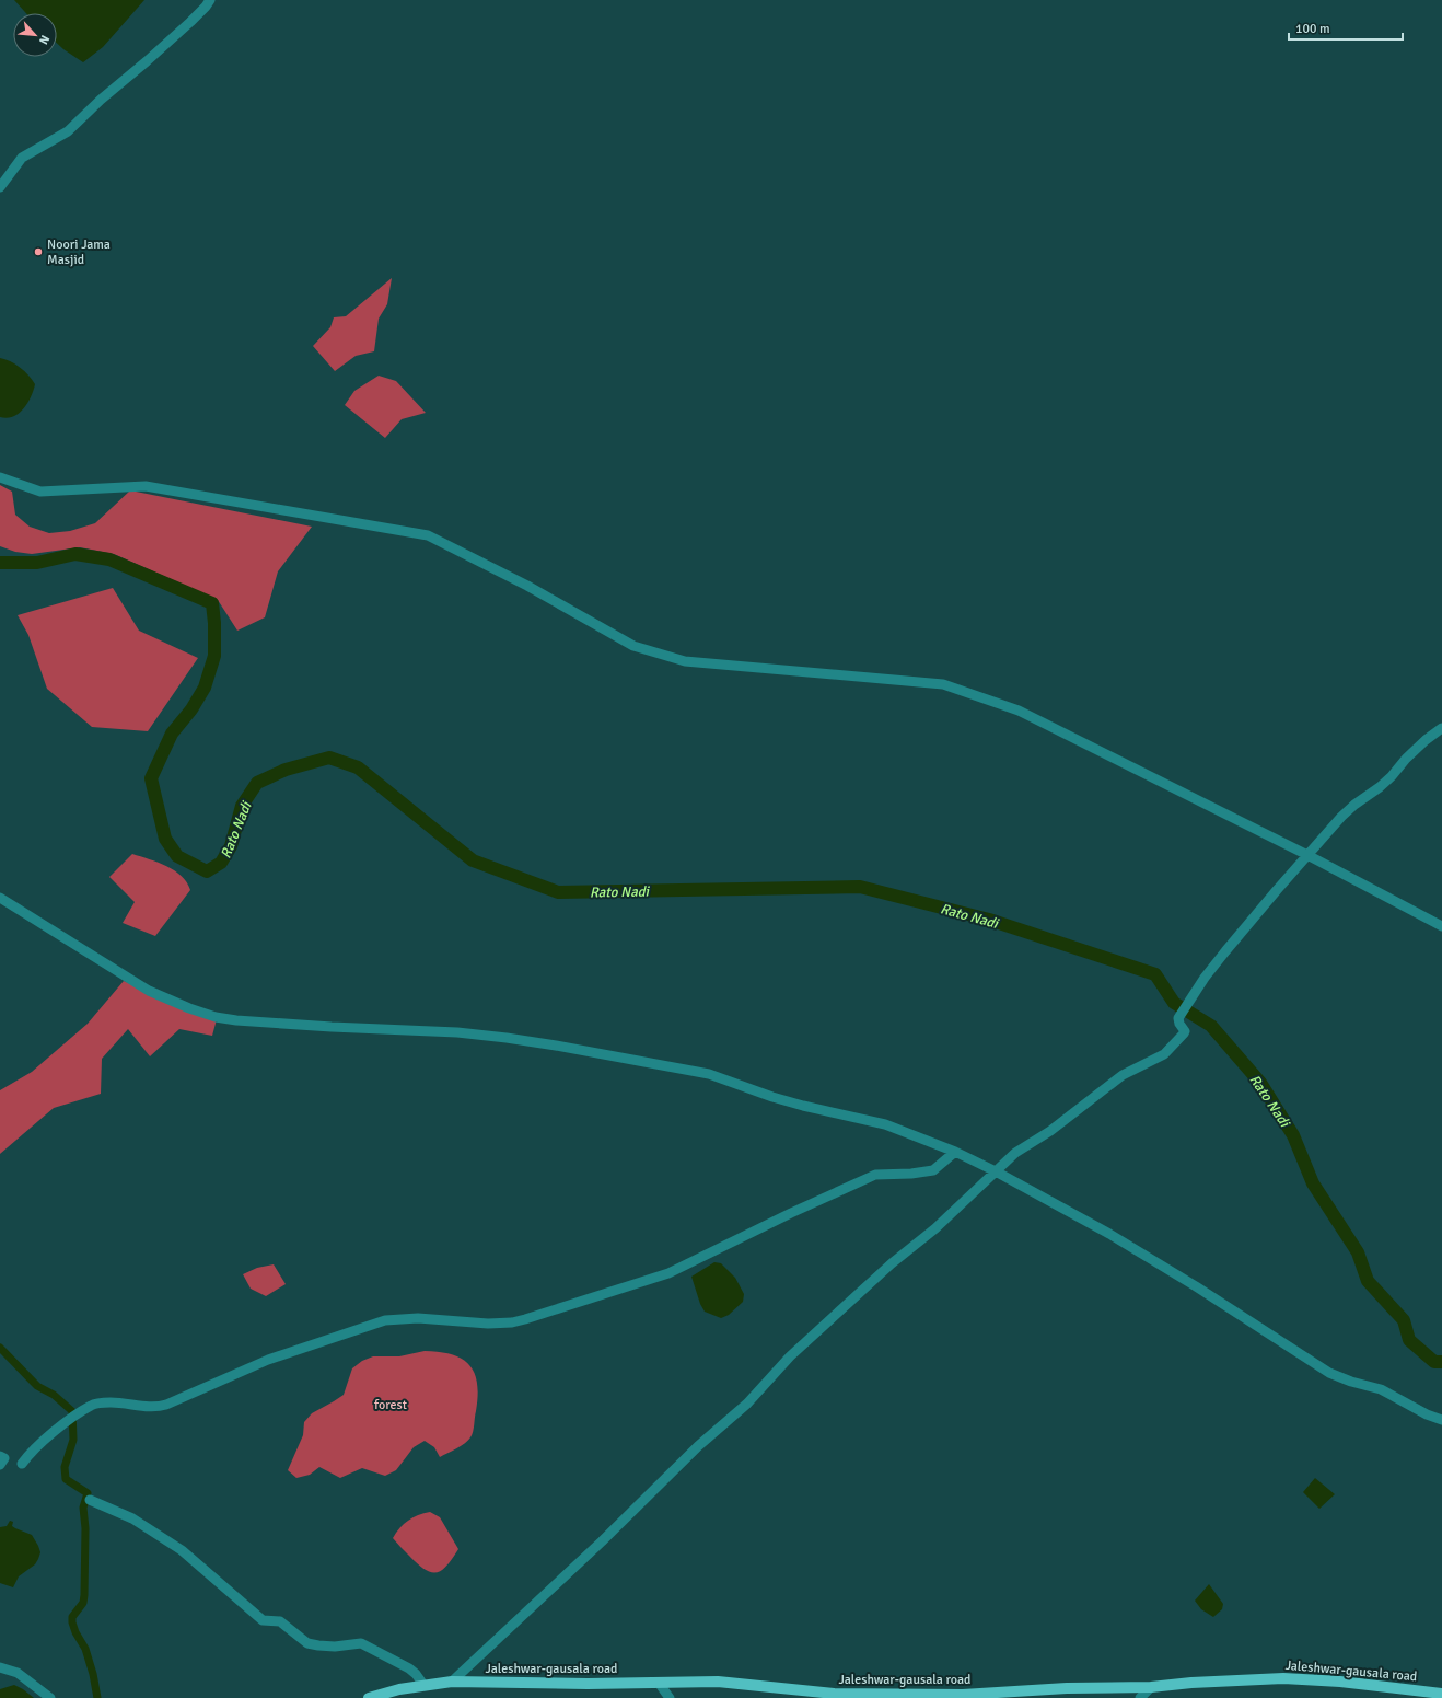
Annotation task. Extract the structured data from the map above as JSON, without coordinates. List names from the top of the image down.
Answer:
{
  "streets": {
    "main road": ["Jaleshwar-gausala road"]
  },
  "water": ["Rato Nadi"],
  "parks": ["forest"],
  "places": ["Noori Jama Masjid"],
  "scale_bar": "100 m",
  "north": "bottom right"
}
